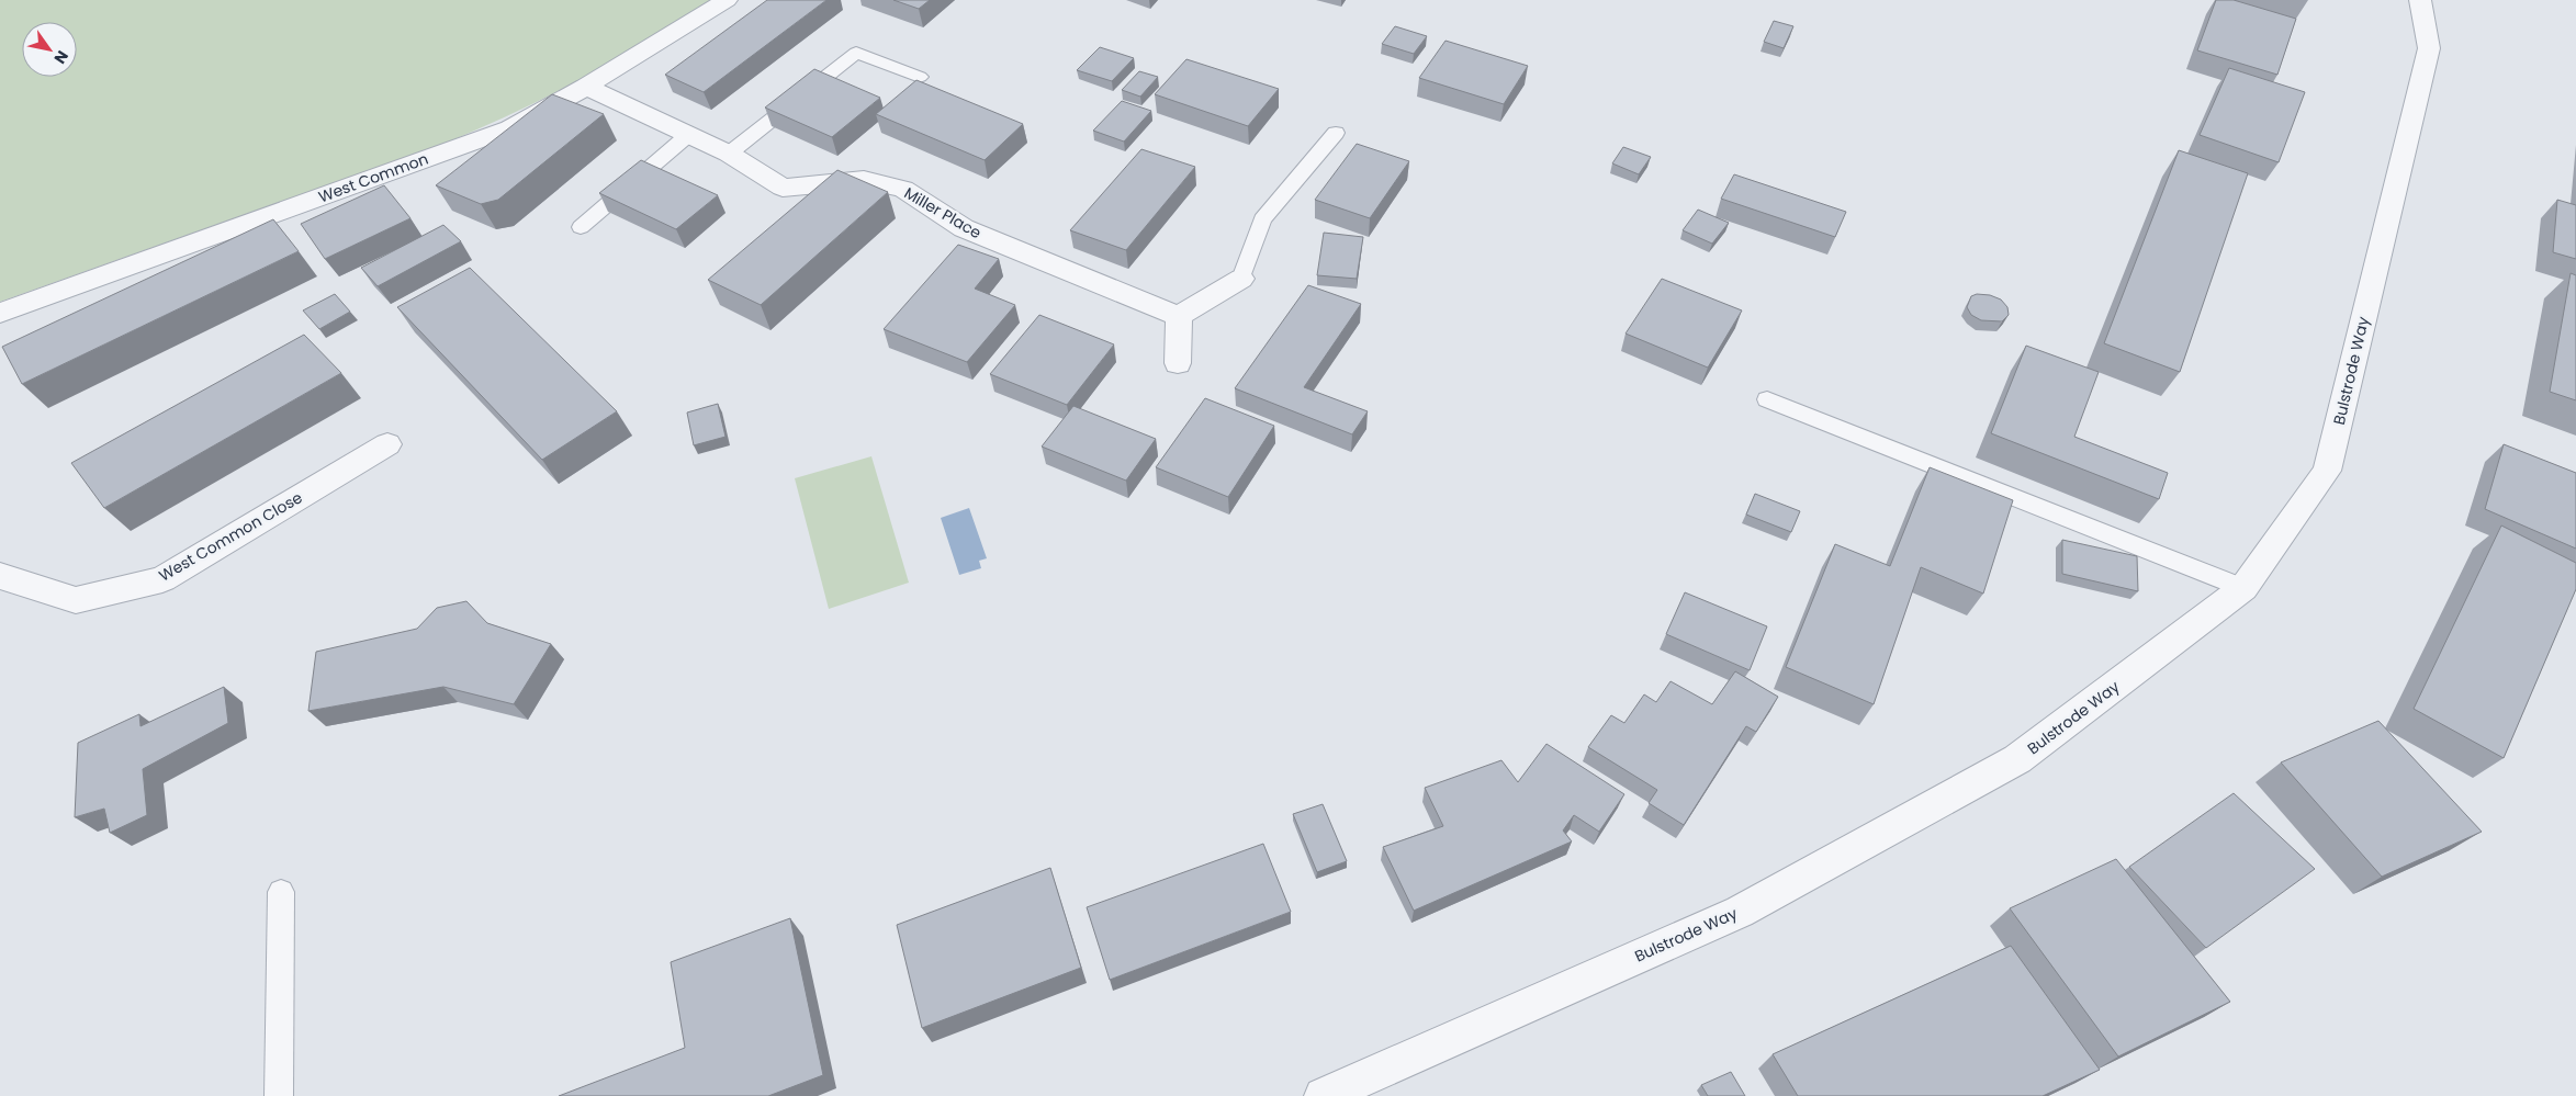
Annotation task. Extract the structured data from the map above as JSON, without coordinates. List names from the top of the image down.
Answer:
{
  "streets": {
    "street": [
      "West Common",
      "Miller Place",
      "Bulstrode Way",
      "West Common Close"
    ]
  },
  "crossings": [
    ["West Common", "Miller Place"]
  ],
  "north": "bottom right"
}
